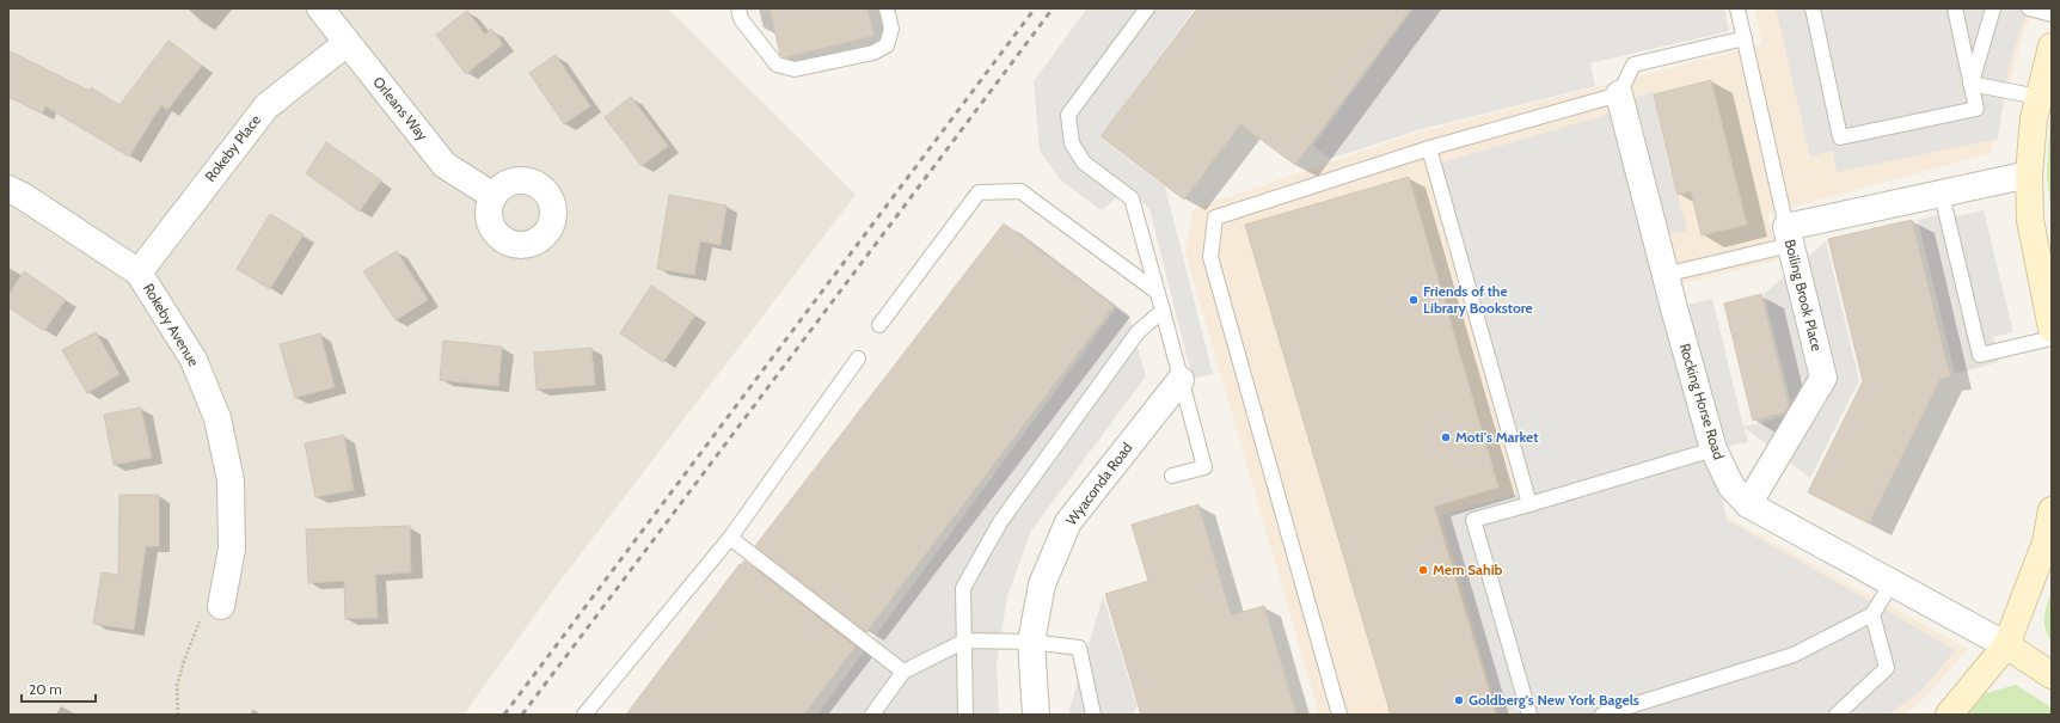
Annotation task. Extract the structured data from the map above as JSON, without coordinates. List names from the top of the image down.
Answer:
{
  "streets": {
    "street": [
      "Orleans Way",
      "Rokeby Place",
      "Boiling Brook Place",
      "Rokeby Avenue",
      "Rocking Horse Road",
      "Wyaconda Road"
    ]
  },
  "crossings": [
    ["Orleans Way", "Rokeby Place"],
    ["Rokeby Place", "Rokeby Avenue"],
    ["Boiling Brook Place", "Rocking Horse Road"]
  ],
  "places": [
    "Friends of the Library Bookstore",
    "Moti's Market",
    "Mem Sahib",
    "Goldberg's New York Bagels"
  ],
  "scale_bar": "20 m"
}
